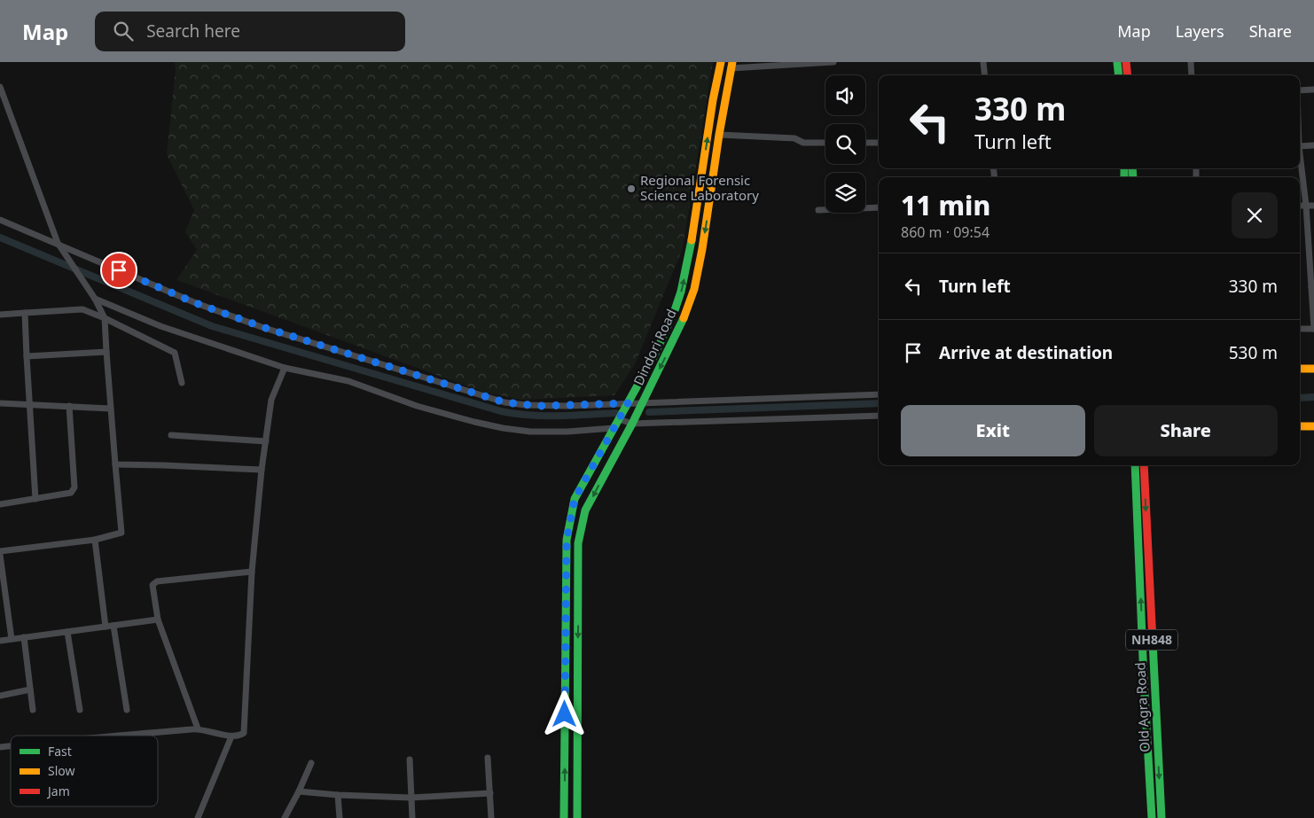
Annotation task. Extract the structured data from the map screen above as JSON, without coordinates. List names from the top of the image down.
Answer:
{
  "streets": {
    "main road": ["Dindori Road", "NH848", "Old Agra Road"]
  },
  "places": ["Regional Forensic Science Laboratory"],
  "legend": ["Fast", "Slow", "Jam"],
  "page": {
    "header": "Map",
    "search": "Search here",
    "nav": ["Map", "Layers", "Share"],
    "turn": ["330 m", "Turn left"],
    "heading": ["11 min", "860 m · 09:54"],
    "list": [
      {
        "name": "Turn left",
        "value": "330 m"
      },
      {
        "name": "Arrive at destination",
        "value": "530 m"
      }
    ],
    "buttons": ["Exit", "Share"]
  }
}
